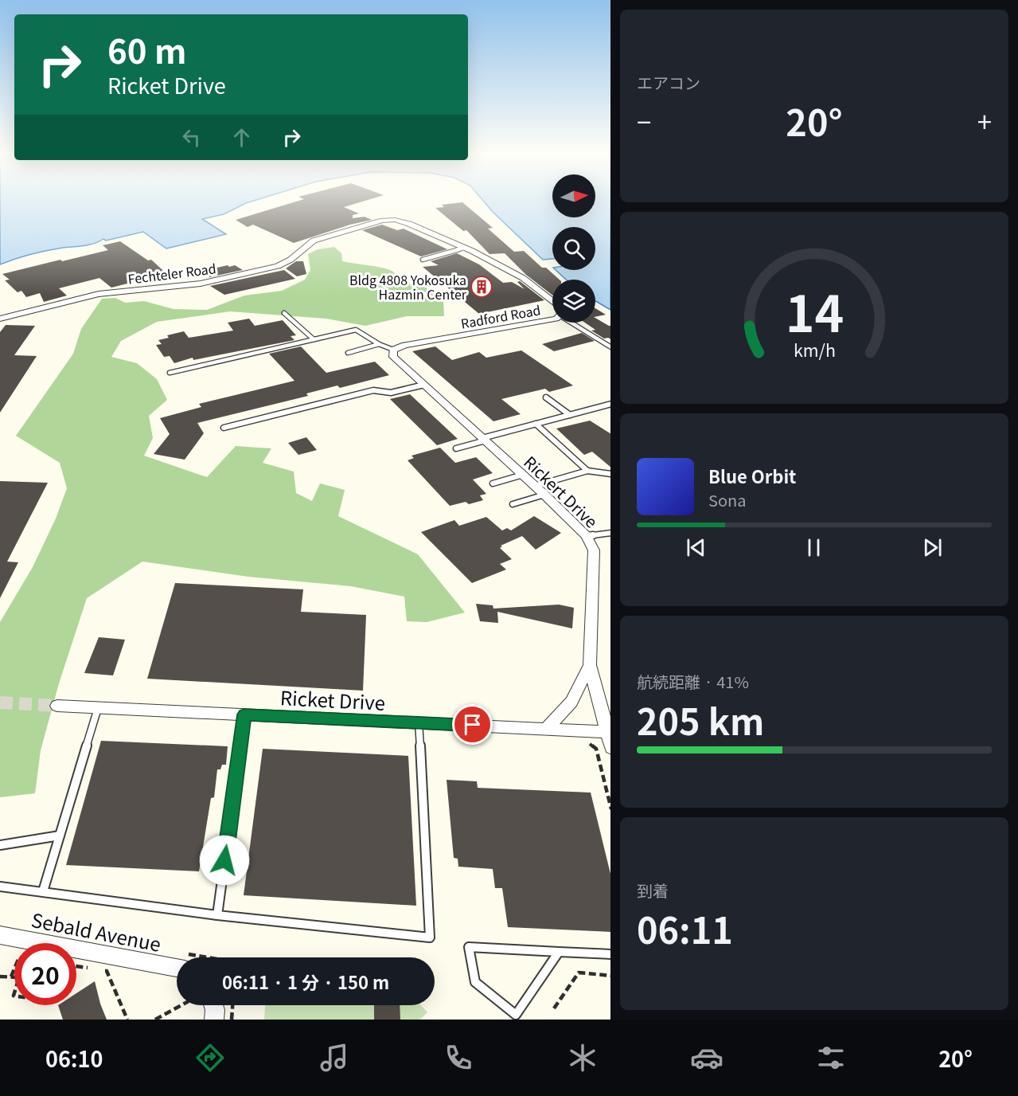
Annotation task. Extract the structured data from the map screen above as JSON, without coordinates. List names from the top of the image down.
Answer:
{
  "streets": {
    "street": [
      "Fechteler Road",
      "Radford Road",
      "Rickert Drive",
      "Ricket Drive",
      "Sebald Avenue"
    ]
  },
  "crossings": [
    ["Fechteler Road", "Radford Road"],
    ["Radford Road", "Rickert Drive"],
    ["Rickert Drive", "Ricket Drive"]
  ],
  "places": {
    "building": ["Bldg 4808 Yokosuka Hazmin Center"]
  },
  "north": "right",
  "page": {
    "tile": [
      "エアコン",
      ["航続距離 · 41%", "205 km"],
      ["到着", "06:11"]
    ],
    "turn": ["60 m", "Ricket Drive"],
    "heat": ["−", "20°", "+"],
    "song": ["Blue Orbit", "Sona"],
    "limit": "20",
    "trip": "06:11 · 1 分 · 150 m",
    "tabs": ["06:10", "20°"],
    "gauge": ["14", "km/h"]
  }
}
